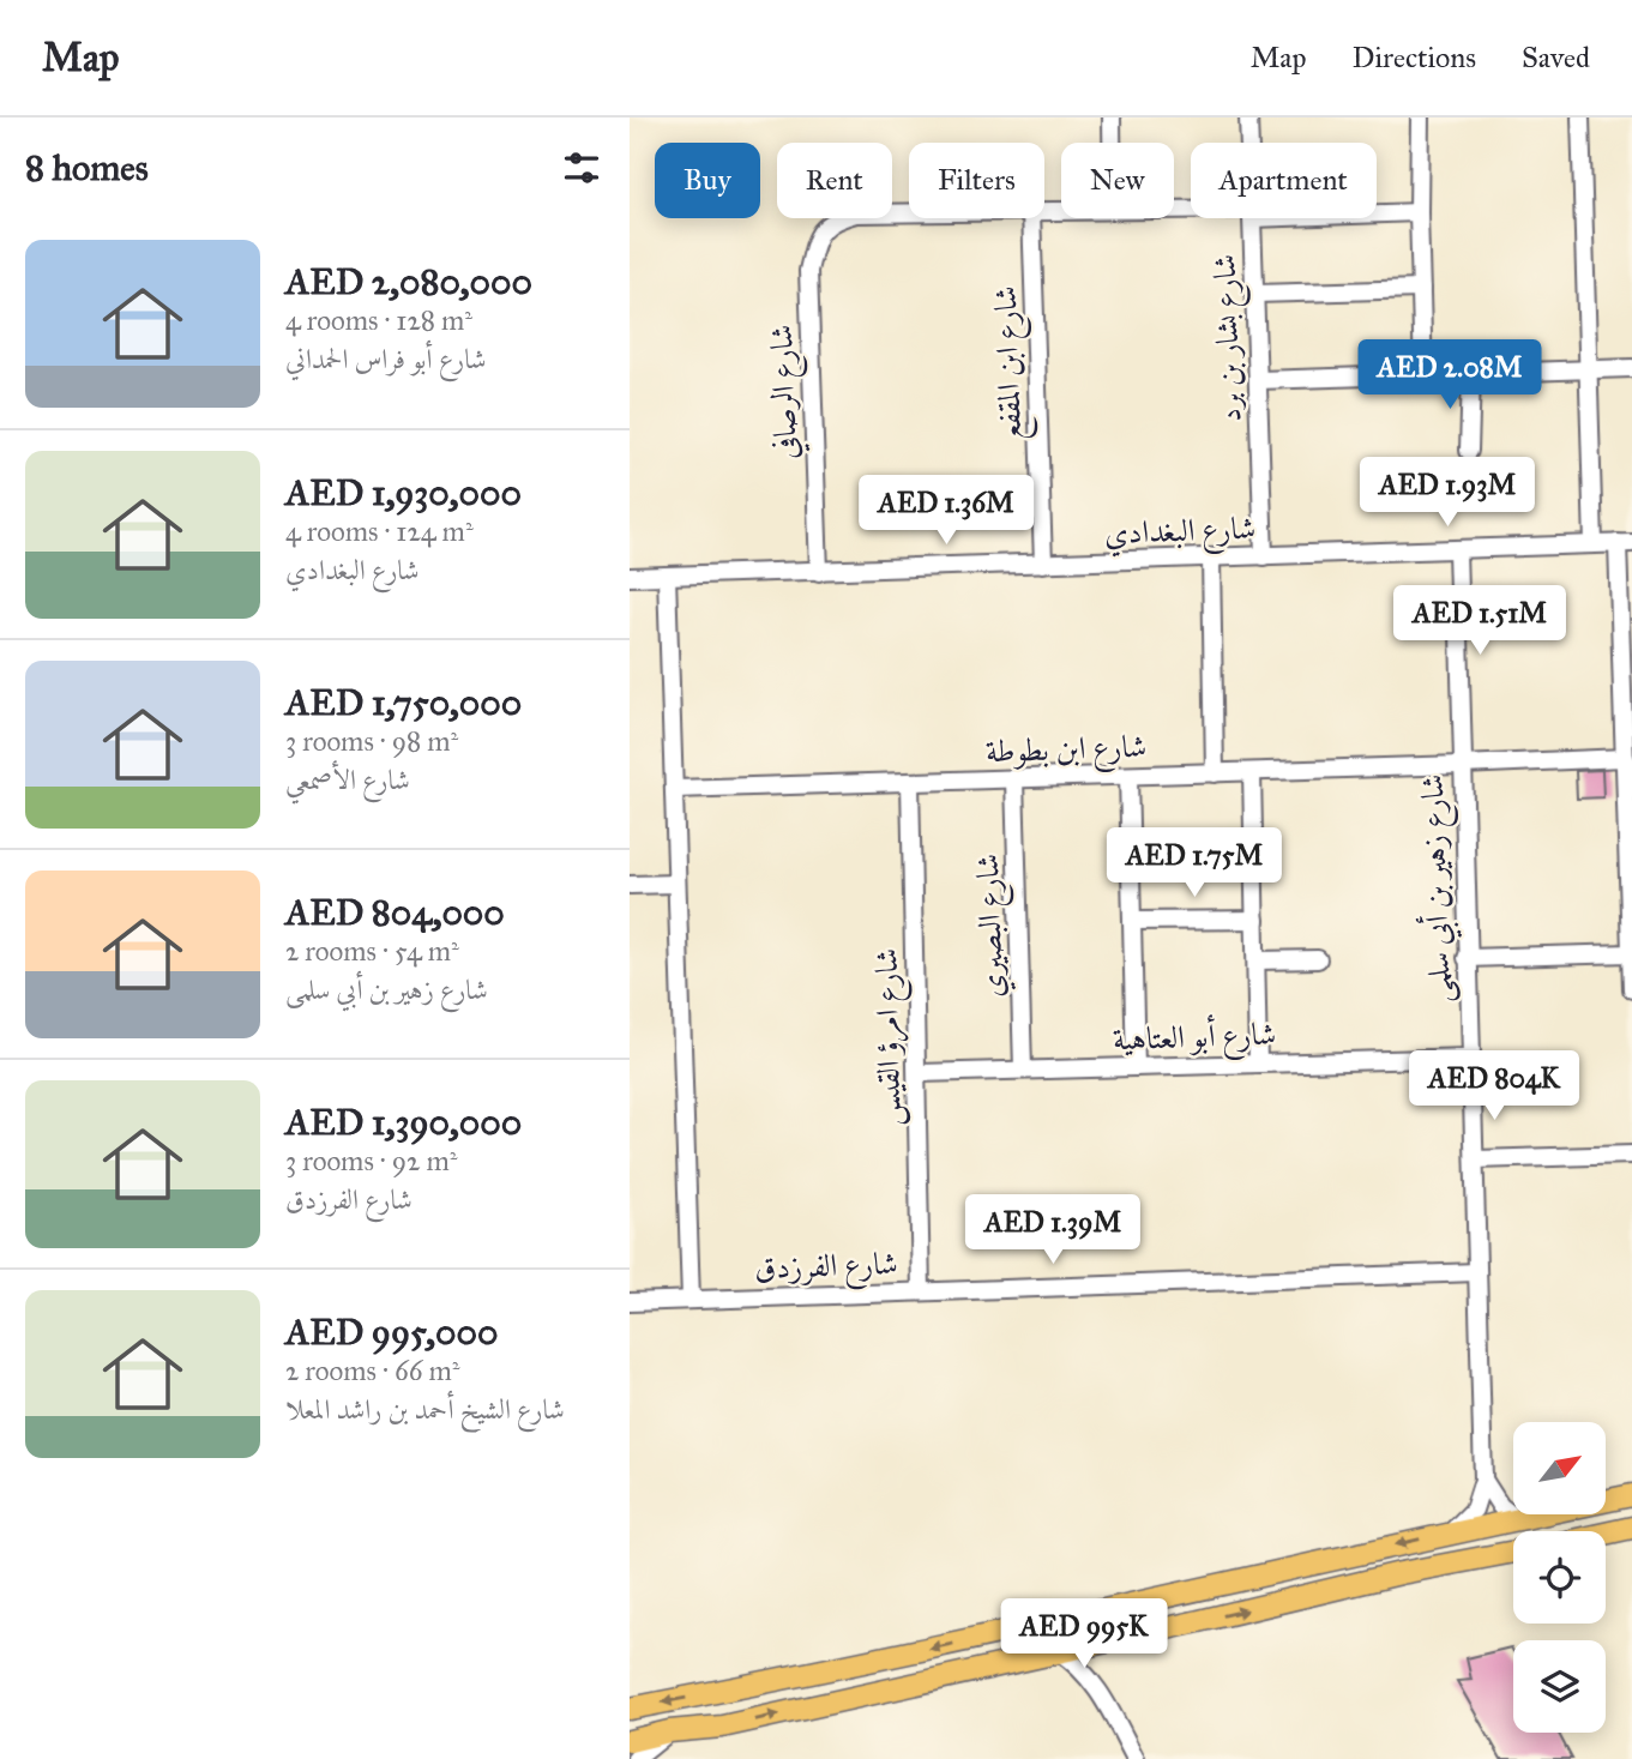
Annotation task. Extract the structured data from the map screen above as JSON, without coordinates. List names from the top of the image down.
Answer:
{
  "streets": {
    "street": [
      "شارع بشار بن برد",
      "شارع ابن المقفع",
      "شارع الرصافي",
      "شارع البغدادي",
      "شارع ابن بطوطة",
      "شارع زهير بن أبي سلمى",
      "شارع البصيري",
      "شارع أبو العتاهية",
      "شارع امرؤ القيس",
      "شارع الفرزدق"
    ]
  },
  "crossings": [
    ["شارع بشار بن برد", "شارع البغدادي"],
    ["شارع ابن المقفع", "شارع البغدادي"],
    ["شارع الرصافي", "شارع البغدادي"],
    ["شارع البغدادي", "شارع زهير بن أبي سلمى"],
    ["شارع ابن بطوطة", "شارع زهير بن أبي سلمى"],
    ["شارع ابن بطوطة", "شارع البصيري"],
    ["شارع ابن بطوطة", "شارع امرؤ القيس"],
    ["شارع زهير بن أبي سلمى", "شارع أبو العتاهية"],
    ["شارع زهير بن أبي سلمى", "شارع الفرزدق"],
    ["شارع البصيري", "شارع أبو العتاهية"],
    ["شارع أبو العتاهية", "شارع امرؤ القيس"],
    ["شارع امرؤ القيس", "شارع الفرزدق"]
  ],
  "north": "top right",
  "page": {
    "header": "Map",
    "nav": ["Map", "Directions", "Saved"],
    "heading": "8 homes",
    "chip": [
      "Buy",
      "Rent",
      "Filters",
      "New",
      "Apartment"
    ],
    "list": [
      {
        "name": "AED 2,080,000",
        "note": "4 rooms · 128 m² · شارع أبو فراس الحمداني"
      },
      {
        "name": "AED 1,930,000",
        "note": "4 rooms · 124 m² · شارع البغدادي"
      },
      {
        "name": "AED 1,750,000",
        "note": "3 rooms · 98 m² · شارع الأصمعي"
      },
      {
        "name": "AED 804,000",
        "note": "2 rooms · 54 m² · شارع زهير بن أبي سلمى"
      },
      {
        "name": "AED 1,390,000",
        "note": "3 rooms · 92 m² · شارع الفرزدق"
      },
      {
        "name": "AED 995,000",
        "note": "2 rooms · 66 m² · شارع الشيخ أحمد بن راشد المعلا"
      }
    ],
    "price": [
      "AED 2.08M",
      "AED 1.93M",
      "AED 1.36M",
      "AED 1.51M",
      "AED 1.75M",
      "AED 804K",
      "AED 1.39M",
      "AED 995K"
    ]
  }
}
